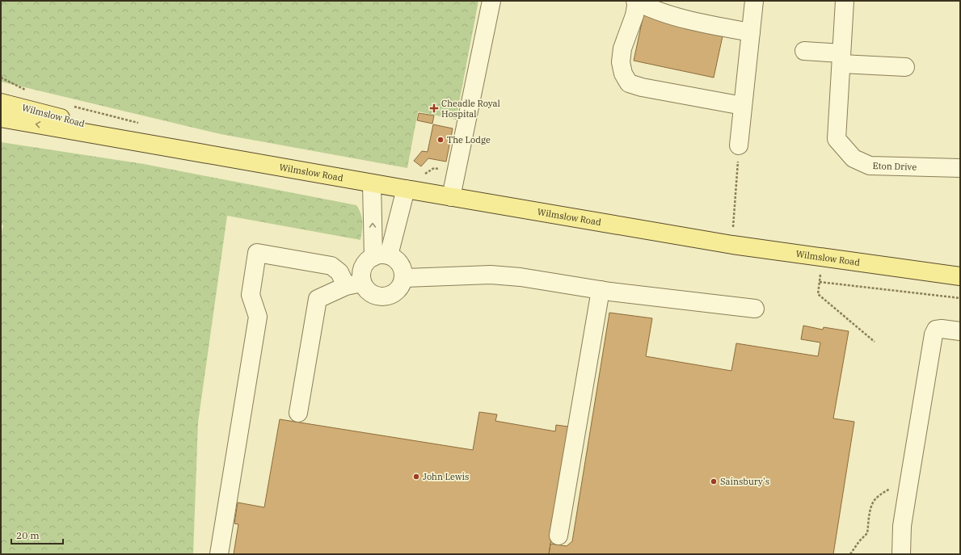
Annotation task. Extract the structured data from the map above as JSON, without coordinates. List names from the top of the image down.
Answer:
{
  "streets": {
    "main road": ["Wilmslow Road"],
    "street": ["Eton Drive"]
  },
  "places": {
    "health": ["Cheadle Royal Hospital"],
    "other": ["The Lodge", "John Lewis", "Sainsbury's"]
  },
  "scale_bar": "20 m"
}
